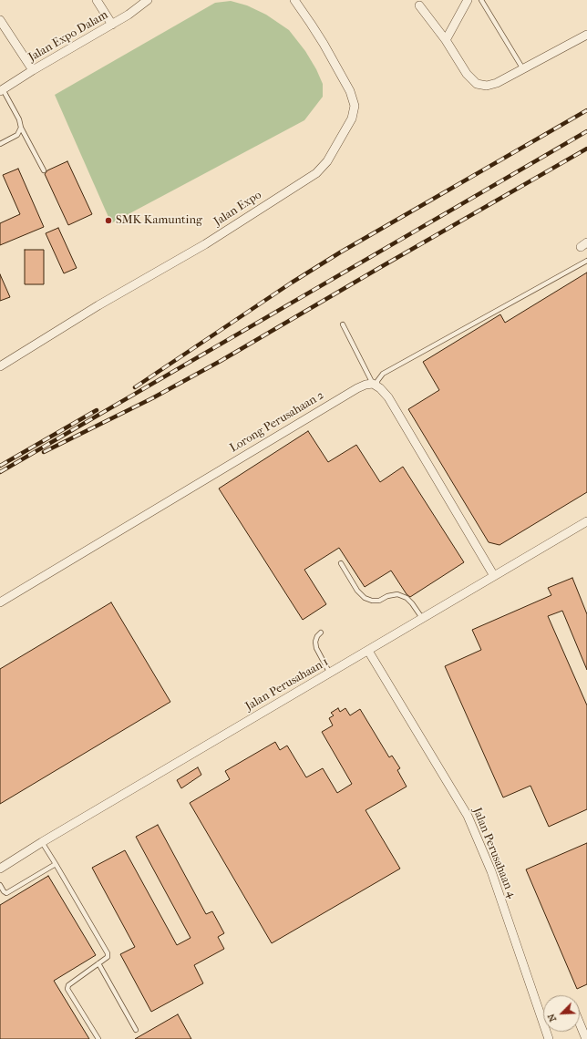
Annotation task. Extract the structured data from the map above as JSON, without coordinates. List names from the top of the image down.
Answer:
{
  "streets": {
    "street": [
      "Jalan Expo Dalam",
      "Jalan Expo",
      "Lorong Perusahaan 2",
      "Jalan Perusahaan 1",
      "Jalan Perusahaan 4"
    ]
  },
  "crossings": [
    ["Jalan Perusahaan 1", "Jalan Perusahaan 4"]
  ],
  "places": ["SMK Kamunting"],
  "north": "bottom left"
}
